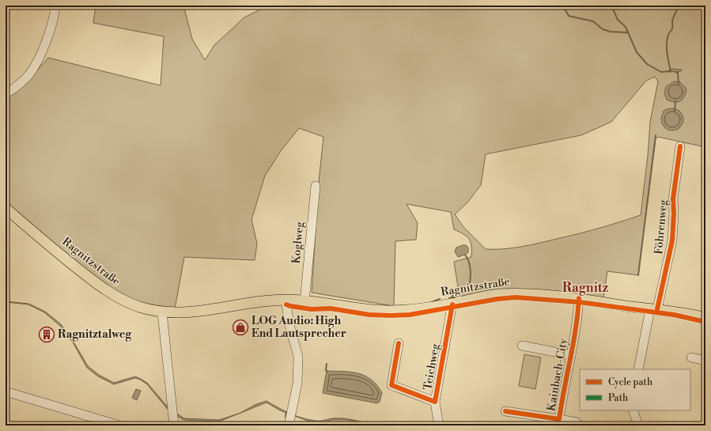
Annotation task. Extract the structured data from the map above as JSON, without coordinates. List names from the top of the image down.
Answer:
{
  "streets": {
    "main road": ["Ragnitzstraße"],
    "street": [
      "Föhrenweg",
      "Koglweg",
      "Teichweg",
      "Kainbach-City"
    ]
  },
  "crossings": [
    ["Föhrenweg", "Ragnitzstraße"],
    ["Koglweg", "Ragnitzstraße"],
    ["Ragnitzstraße", "Teichweg"],
    ["Ragnitzstraße", "Kainbach-City"]
  ],
  "districts": ["Ragnitz"],
  "places": {
    "shop": ["LOG Audio: High End Lautsprecher"],
    "building": ["Ragnitztalweg"]
  },
  "legend": ["Cycle path", "Path"]
}
